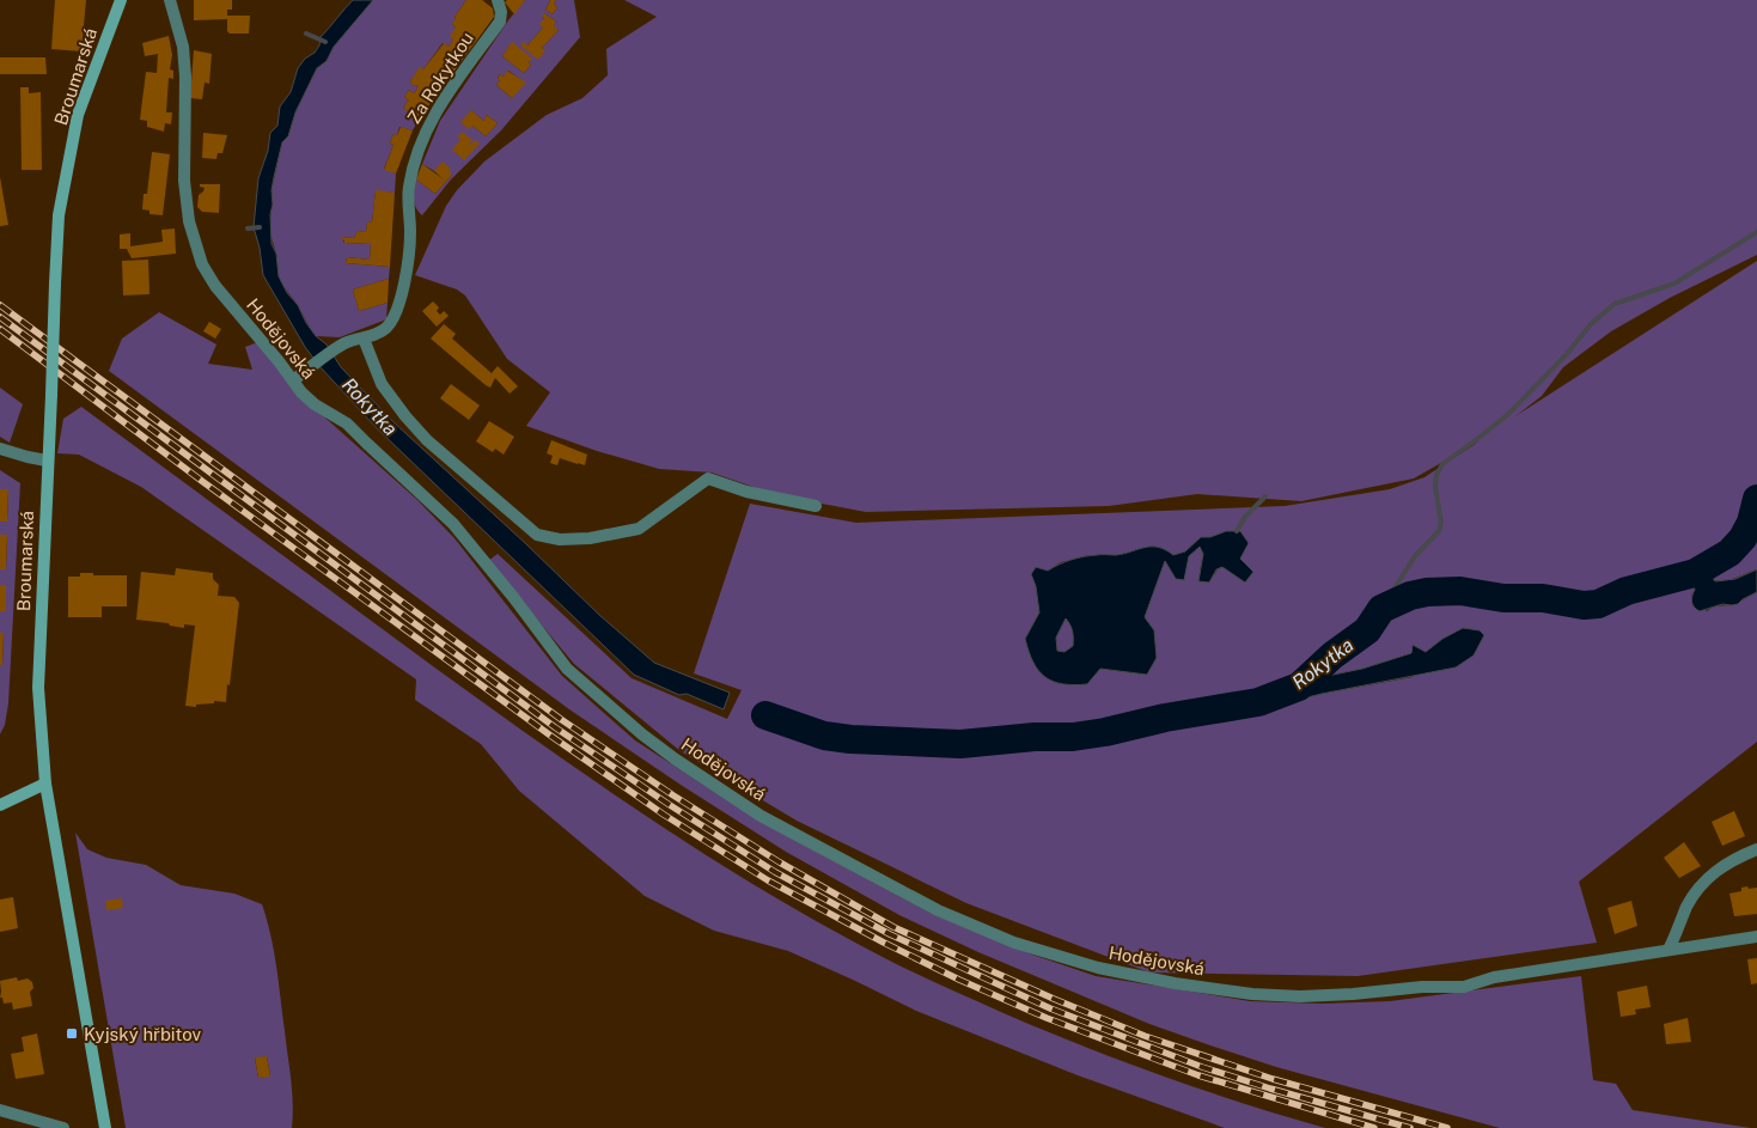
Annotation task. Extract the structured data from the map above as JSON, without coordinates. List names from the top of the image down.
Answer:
{
  "streets": {
    "street": ["Broumarská", "Za Rokytkou", "Hodějovská"]
  },
  "crossings": [
    ["Za Rokytkou", "Hodějovská"]
  ],
  "water": ["Rokytka"],
  "places": {
    "transit": ["Kyjský hřbitov"]
  }
}
